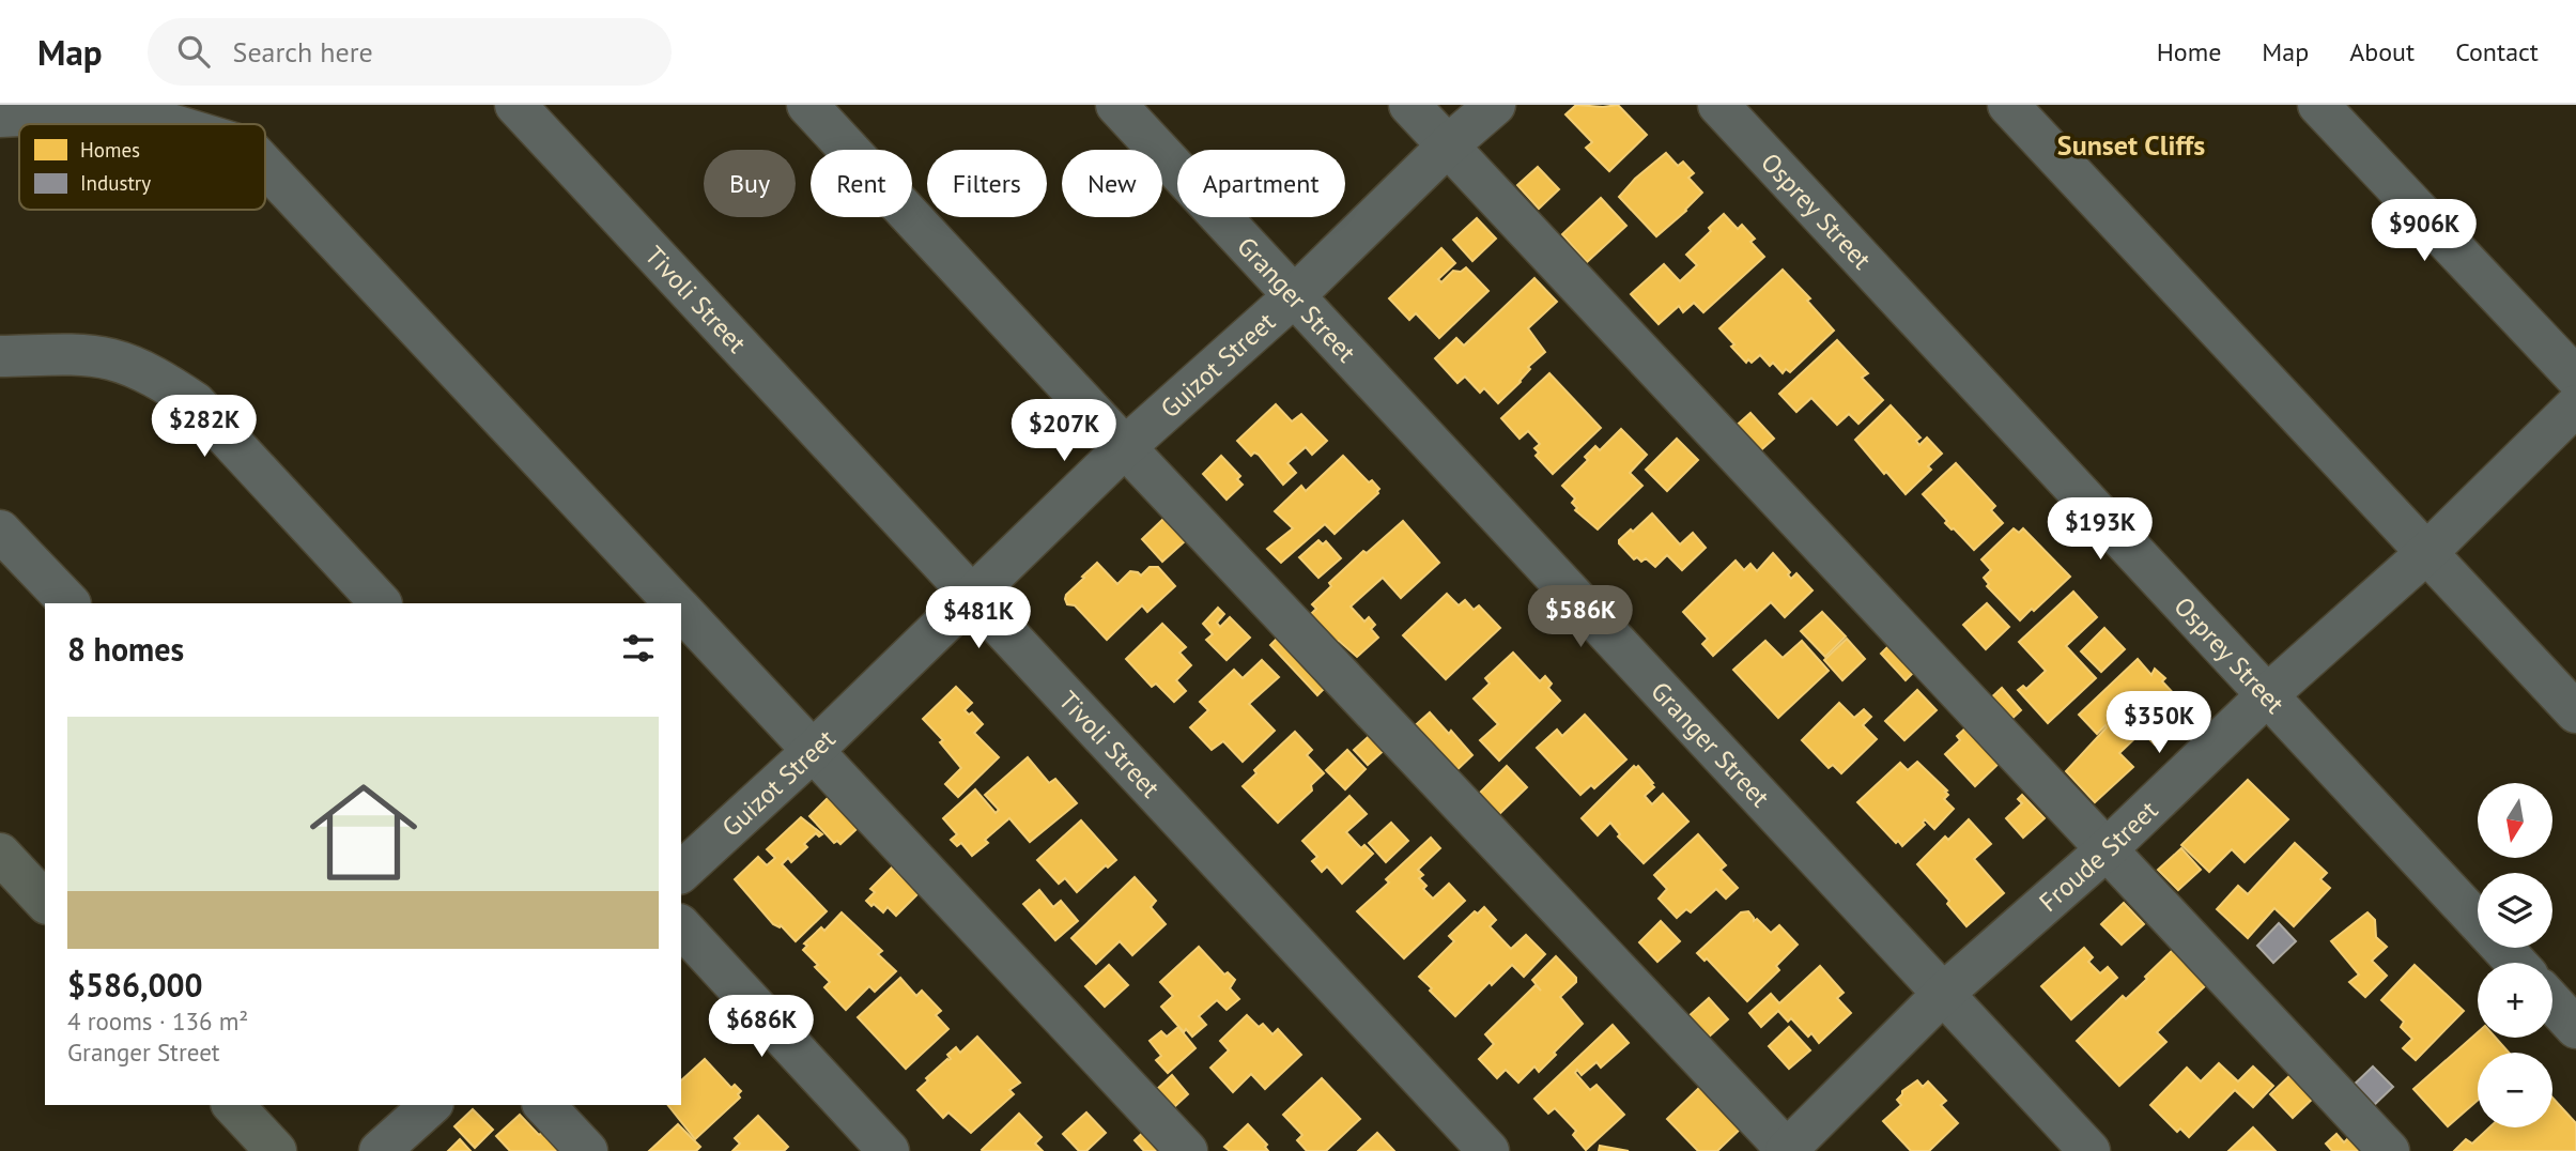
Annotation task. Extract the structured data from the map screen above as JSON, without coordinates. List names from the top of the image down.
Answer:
{
  "streets": {
    "street": [
      "Osprey Street",
      "Tivoli Street",
      "Granger Street",
      "Guizot Street",
      "Froude Street"
    ]
  },
  "crossings": [
    ["Osprey Street", "Froude Street"],
    ["Tivoli Street", "Guizot Street"],
    ["Granger Street", "Guizot Street"],
    ["Granger Street", "Froude Street"]
  ],
  "districts": ["Sunset Cliffs"],
  "legend": ["Homes", "Industry"],
  "north": "bottom",
  "page": {
    "header": "Map",
    "search": "Search here",
    "nav": [
      "Home",
      "Map",
      "About",
      "Contact"
    ],
    "chip": [
      "Buy",
      "Rent",
      "Filters",
      "New",
      "Apartment"
    ],
    "price": [
      "$906K",
      "$282K",
      "$207K",
      "$193K",
      "$586K",
      "$481K",
      "$350K",
      "$686K"
    ],
    "heading": "8 homes",
    "list": [
      {
        "name": "$586,000",
        "note": "4 rooms · 136 m² · Granger Street"
      }
    ],
    "map_buttons": ["+", "−"]
  }
}
